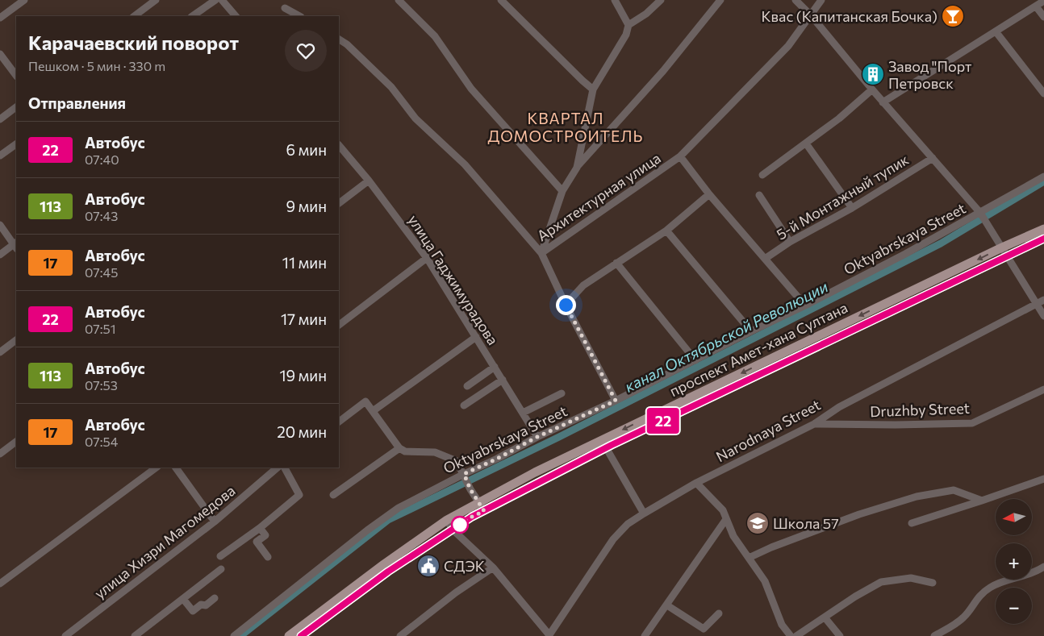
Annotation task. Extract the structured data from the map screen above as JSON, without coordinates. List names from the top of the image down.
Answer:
{
  "streets": {
    "main road": ["проспект Амет-хана Султана"],
    "street": [
      "Архитектурная улица",
      "5-й Монтажный тупик",
      "Oktyabrskaya Street",
      "улица Гаджимурадова",
      "Druzhby Street",
      "Narodnaya Street",
      "улица Хизри Магомедова"
    ]
  },
  "crossings": [
    ["Oktyabrskaya Street", "улица Гаджимурадова"],
    ["Druzhby Street", "Narodnaya Street"]
  ],
  "districts": ["КВАРТАЛ ДОМОСТРОИТЕЛЬ"],
  "water": ["канал Октябрьской Революции"],
  "places": {
    "bar": ["Квас (Капитанская Бочка)"],
    "building": ["Завод \"Порт Петровск"],
    "school or university": ["Школа 57"],
    "public building": ["СДЭК"]
  },
  "lines": ["bus line 22"],
  "north": "left",
  "page": {
    "on_map": "22",
    "heading": [
      ["Карачаевский поворот", "Пешком · 5 мин · 330 m"],
      "Отправления"
    ],
    "list": [
      {
        "mark": "22",
        "name": "Автобус",
        "note": "07:40",
        "value": "6 мин"
      },
      {
        "mark": "113",
        "name": "Автобус",
        "note": "07:43",
        "value": "9 мин"
      },
      {
        "mark": "17",
        "name": "Автобус",
        "note": "07:45",
        "value": "11 мин"
      },
      {
        "mark": "22",
        "name": "Автобус",
        "note": "07:51",
        "value": "17 мин"
      },
      {
        "mark": "113",
        "name": "Автобус",
        "note": "07:53",
        "value": "19 мин"
      },
      {
        "mark": "17",
        "name": "Автобус",
        "note": "07:54",
        "value": "20 мин"
      }
    ],
    "map_buttons": ["+", "−"]
  }
}
